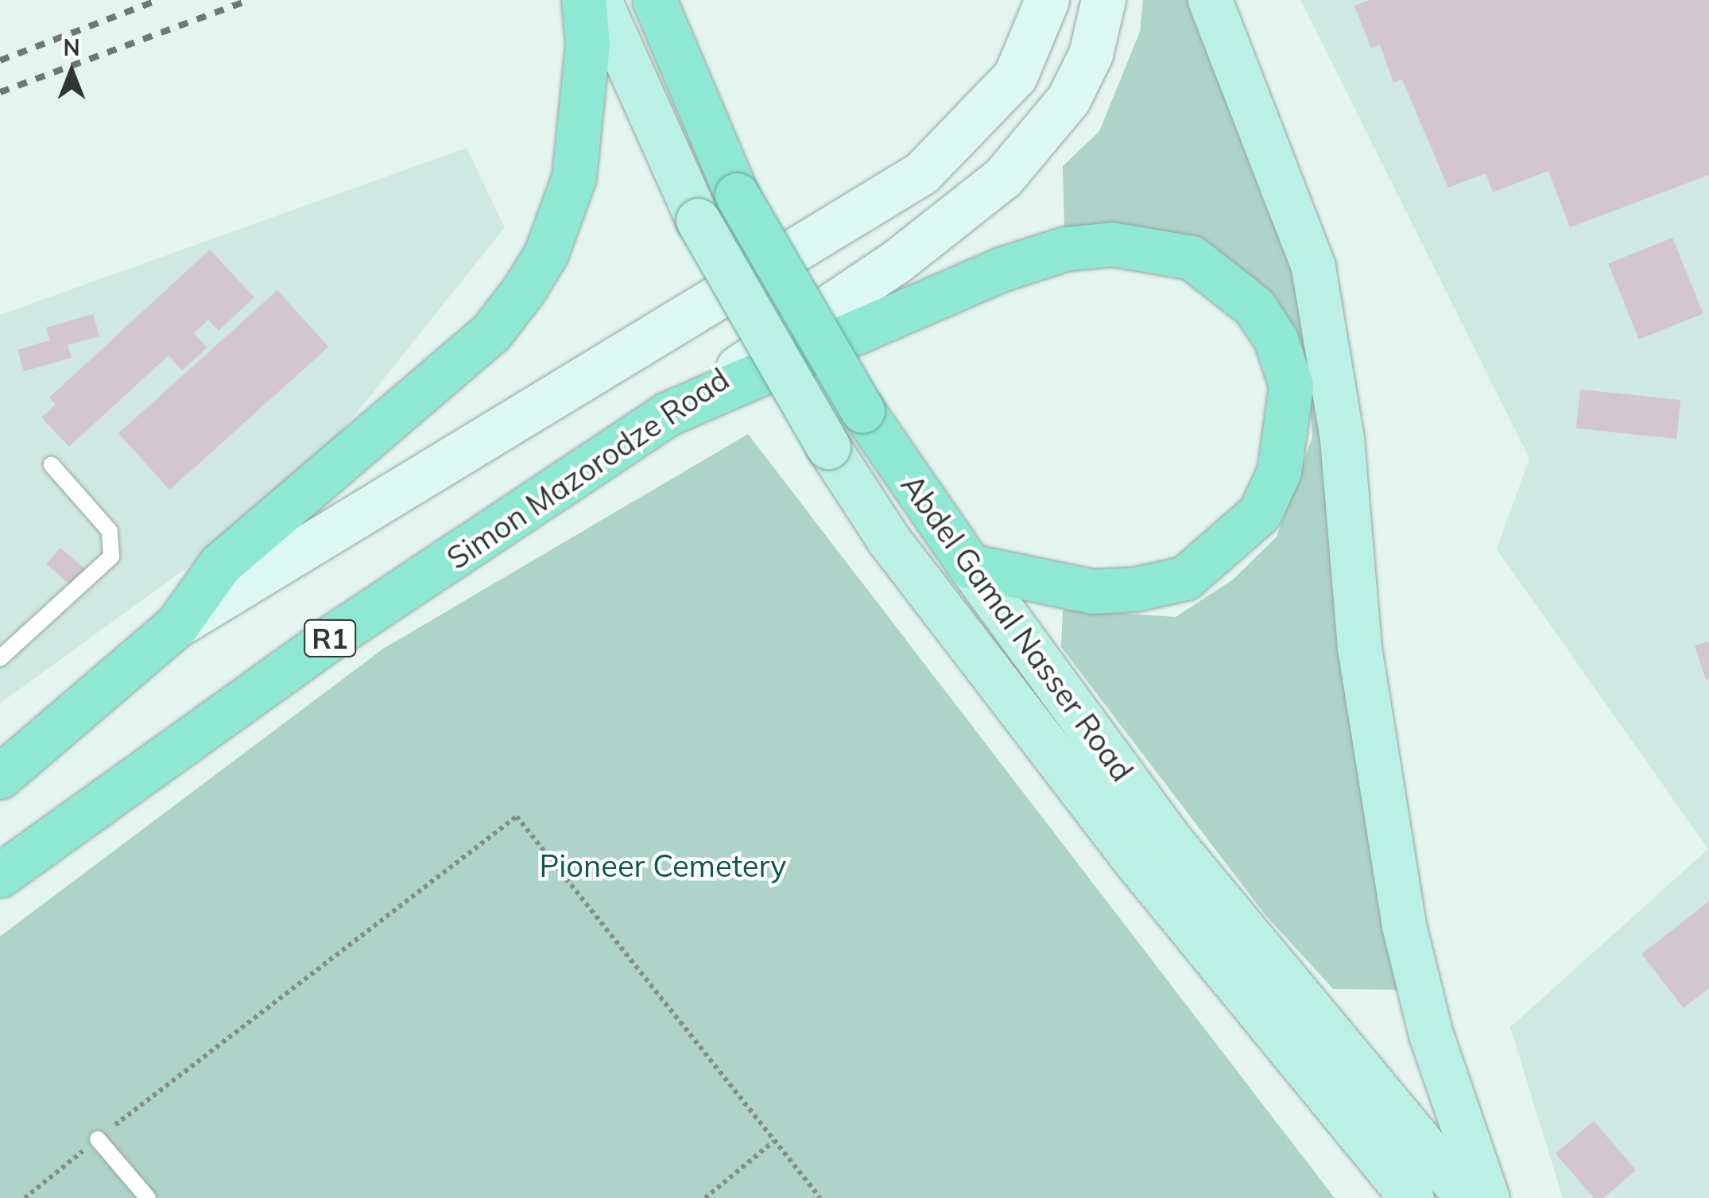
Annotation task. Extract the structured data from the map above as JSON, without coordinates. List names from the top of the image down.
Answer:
{
  "streets": {
    "highway": ["Simon Mazorodze Road", "Abdel Gamal Nasser Road", "R1"]
  },
  "parks": ["Pioneer Cemetery"],
  "north": "top"
}
